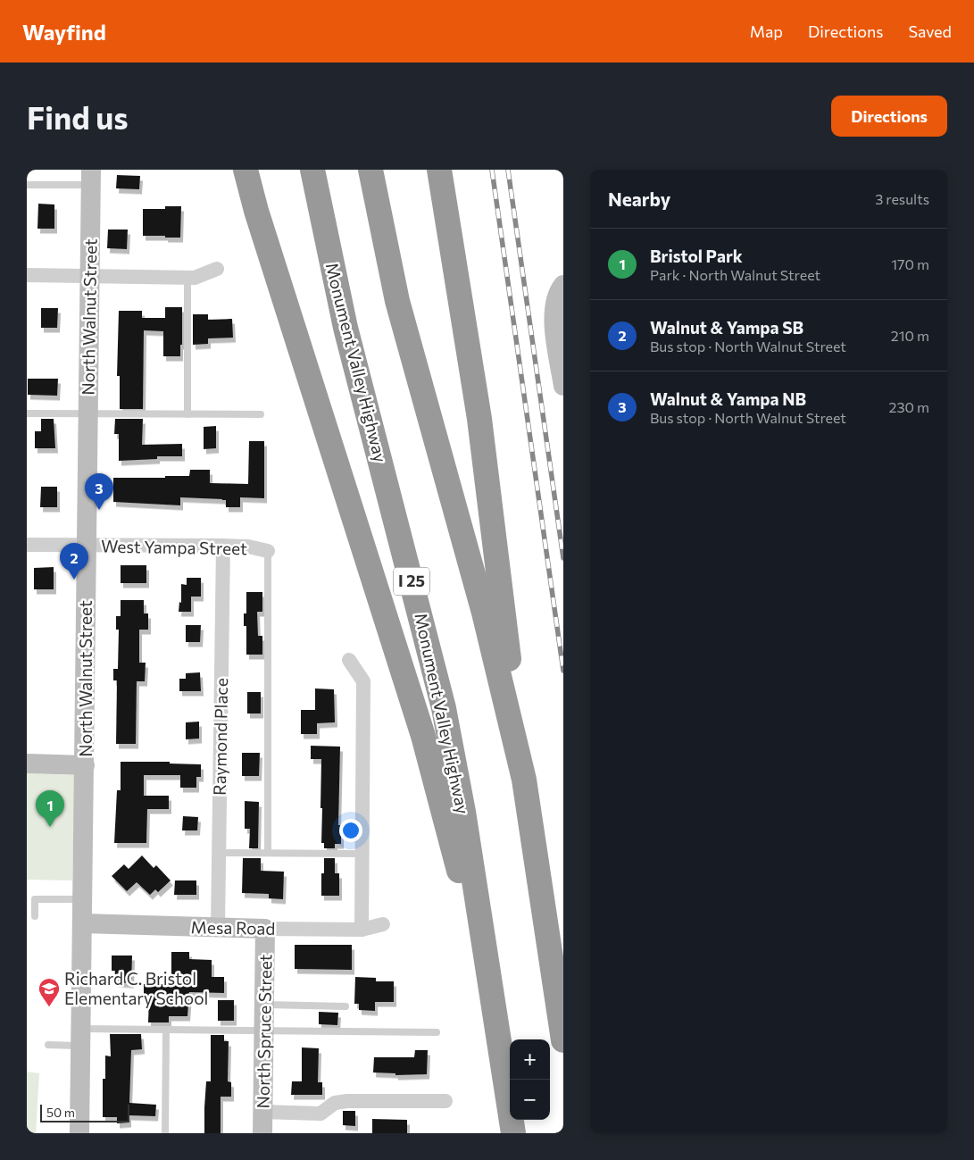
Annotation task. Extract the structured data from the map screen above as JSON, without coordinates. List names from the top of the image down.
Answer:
{
  "streets": {
    "highway": ["Monument Valley Highway", "I 25"],
    "main road": ["North Walnut Street", "Mesa Road", "North Spruce Street"],
    "street": ["West Yampa Street", "Raymond Place"]
  },
  "crossings": [
    ["North Walnut Street", "West Yampa Street"],
    ["North Walnut Street", "Mesa Road"],
    ["West Yampa Street", "Raymond Place"],
    ["Raymond Place", "Mesa Road"],
    ["Mesa Road", "North Spruce Street"]
  ],
  "places": {
    "school or university": ["Richard C. Bristol Elementary School"]
  },
  "scale_bar": "50 m",
  "page": {
    "header": "Wayfind",
    "nav": ["Map", "Directions", "Saved"],
    "buttons": "Directions",
    "title": "Find us",
    "heading": ["Nearby", "3 results"],
    "list": [
      {
        "mark": "1",
        "name": "Bristol Park",
        "note": "Park · North Walnut Street",
        "value": "170 m"
      },
      {
        "mark": "2",
        "name": "Walnut & Yampa SB",
        "note": "Bus stop · North Walnut Street",
        "value": "210 m"
      },
      {
        "mark": "3",
        "name": "Walnut & Yampa NB",
        "note": "Bus stop · North Walnut Street",
        "value": "230 m"
      }
    ],
    "pins": ["3", "2", "1"],
    "map_buttons": ["+", "−"],
    "scale": "50 m"
  }
}
